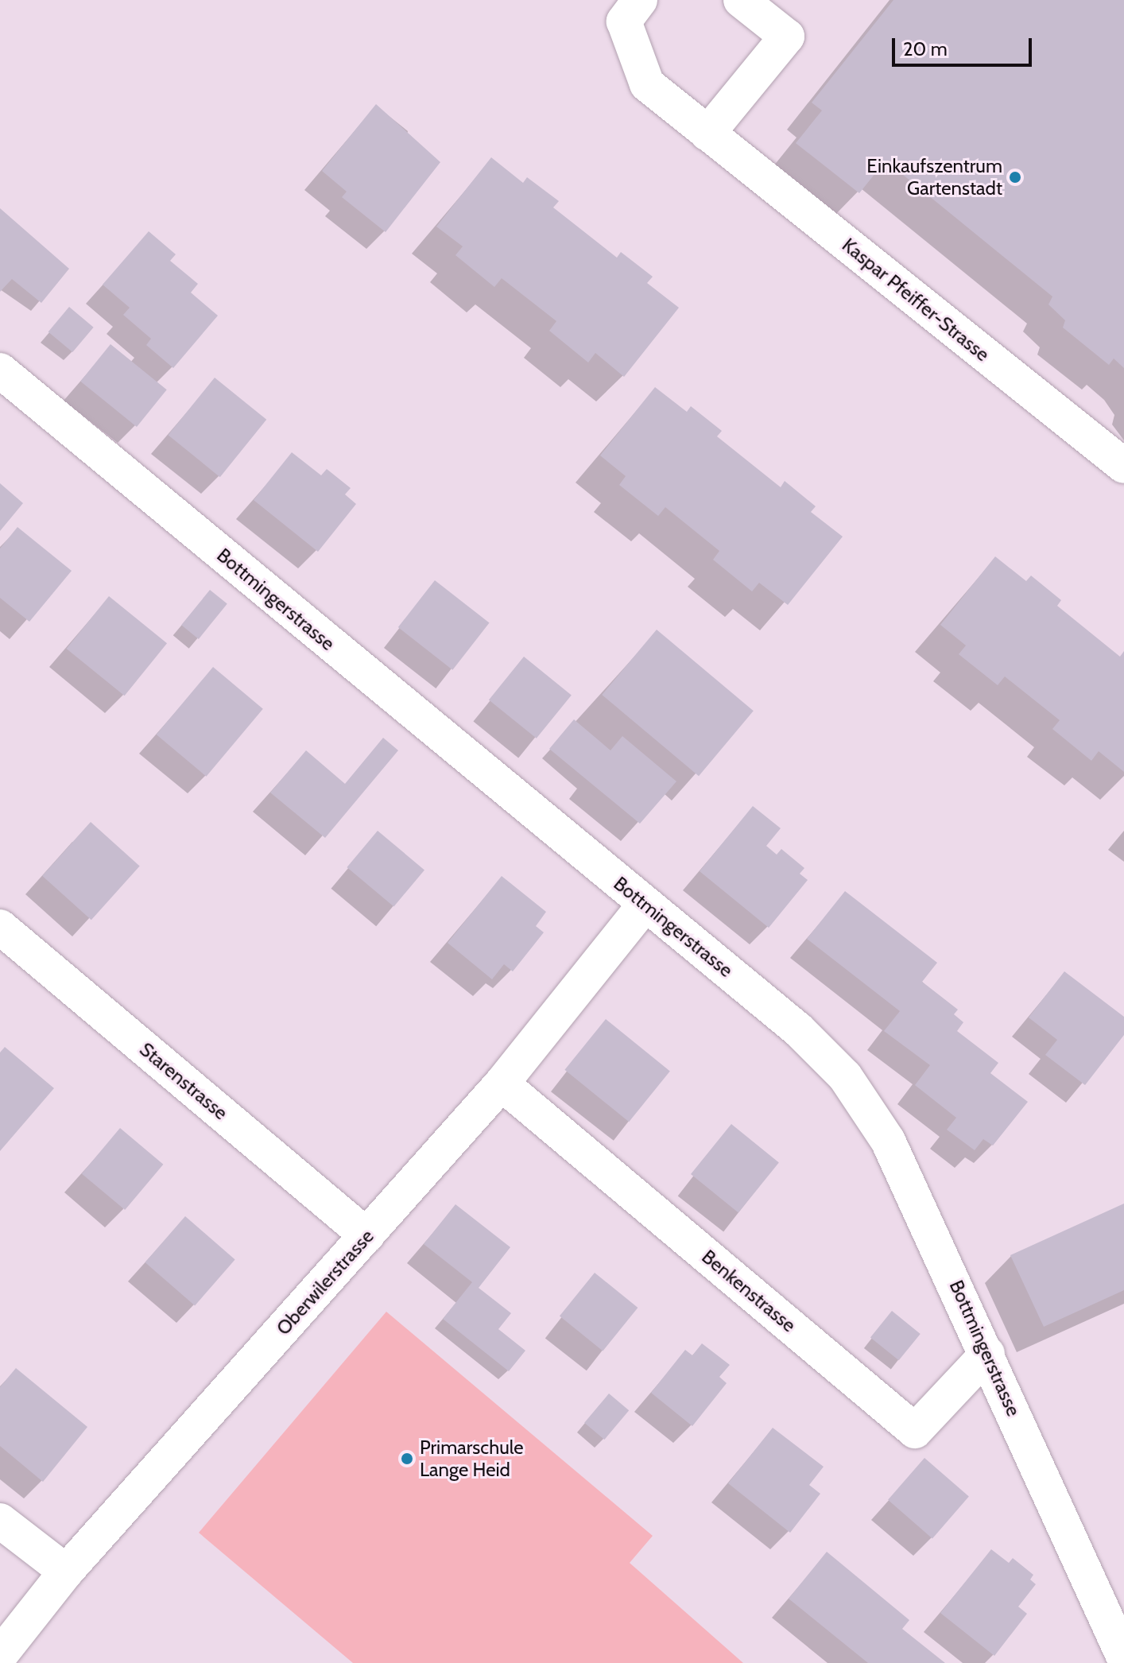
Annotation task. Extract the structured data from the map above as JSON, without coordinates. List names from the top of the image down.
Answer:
{
  "streets": {
    "street": [
      "Kaspar Pfeiffer-Strasse",
      "Bottmingerstrasse",
      "Starenstrasse",
      "Oberwilerstrasse",
      "Benkenstrasse"
    ]
  },
  "crossings": [
    ["Bottmingerstrasse", "Oberwilerstrasse"],
    ["Bottmingerstrasse", "Benkenstrasse"],
    ["Starenstrasse", "Oberwilerstrasse"],
    ["Oberwilerstrasse", "Benkenstrasse"]
  ],
  "places": ["Einkaufszentrum Gartenstadt", "Primarschule Lange Heid"],
  "scale_bar": "20 m"
}
